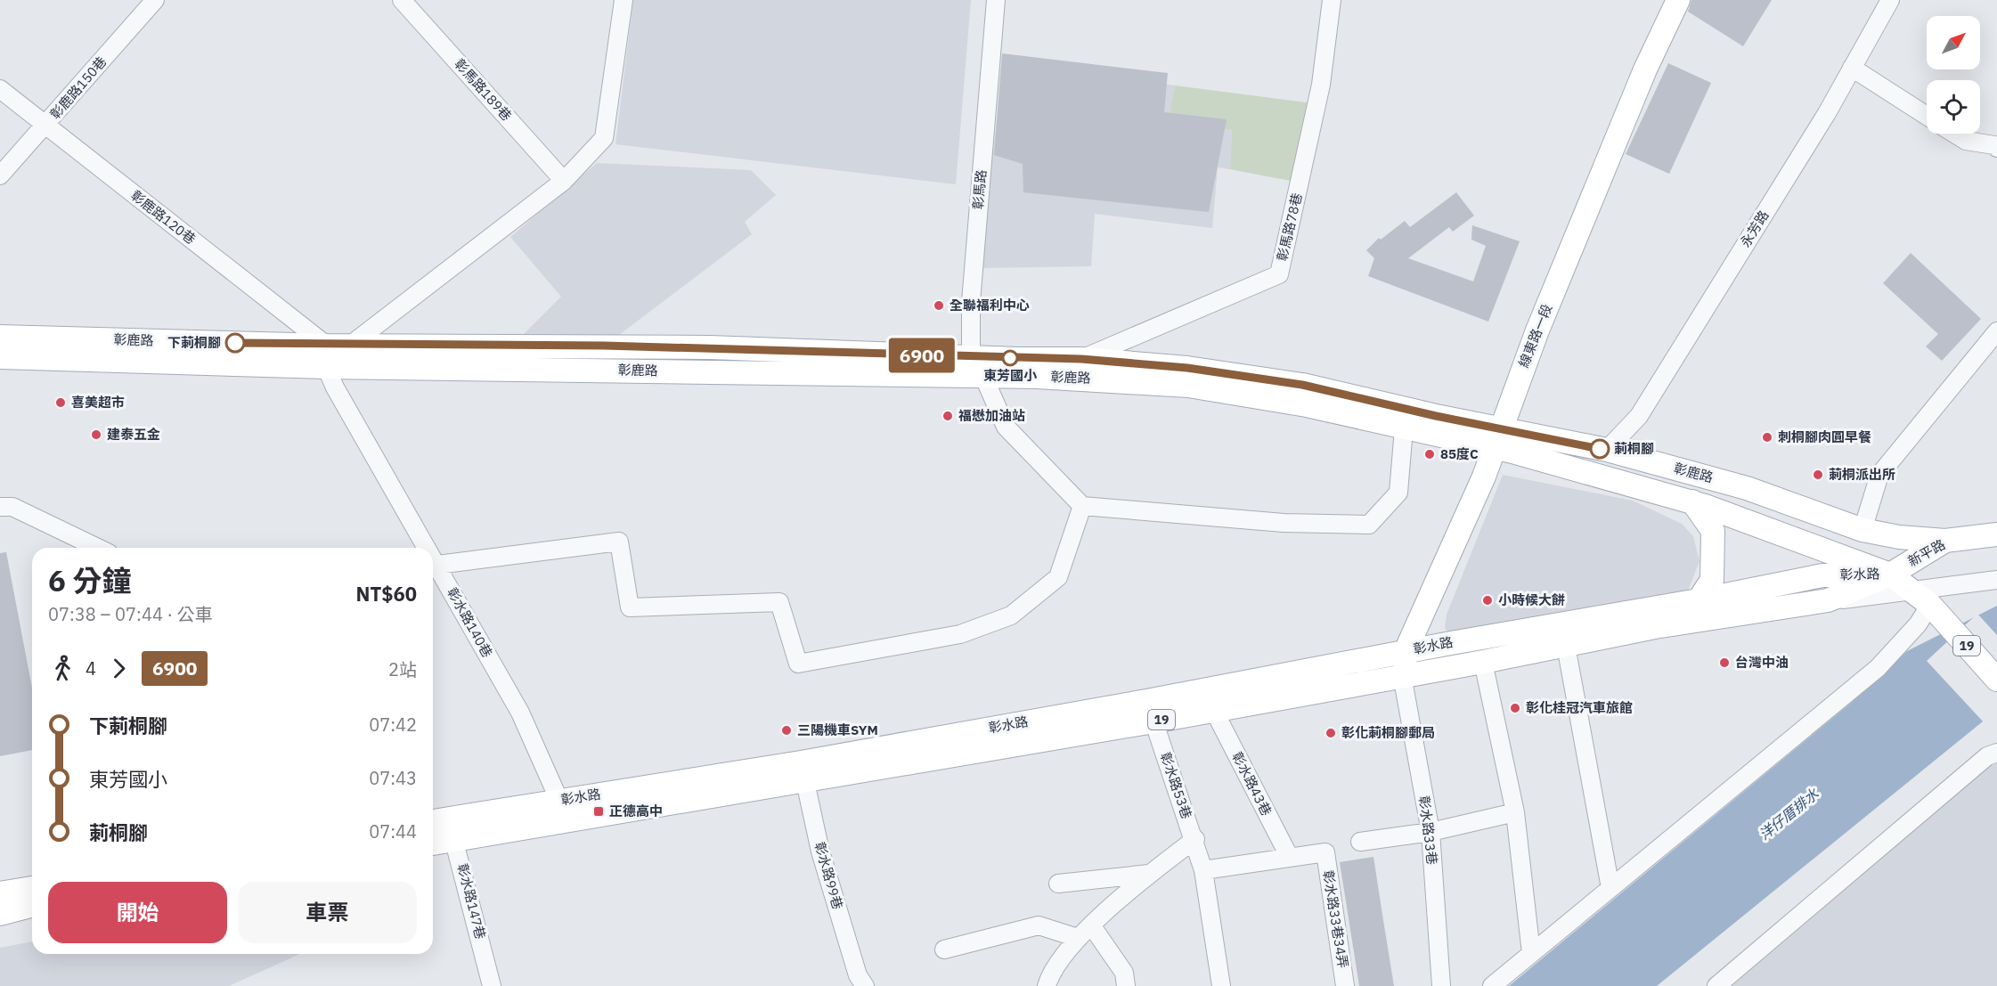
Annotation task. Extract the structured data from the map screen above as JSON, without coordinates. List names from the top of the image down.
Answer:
{
  "streets": {
    "main road": [
      "線東路一段",
      "彰鹿路",
      "新平路",
      "彰水路",
      "19"
    ],
    "street": [
      "彰鹿路150巷",
      "彰馬路189巷",
      "彰馬路",
      "彰鹿路120巷",
      "彰馬路78巷",
      "永芳路",
      "彰水路140巷",
      "彰水路43巷",
      "彰水路53巷",
      "彰水路33巷",
      "彰水路99巷",
      "彰水路147巷",
      "彰水路33巷34弄"
    ]
  },
  "crossings": [
    ["彰鹿路150巷", "彰鹿路120巷"],
    ["彰馬路", "彰鹿路"],
    ["彰鹿路120巷", "彰鹿路"],
    ["彰鹿路120巷", "彰水路140巷"],
    ["彰馬路78巷", "彰鹿路"],
    ["永芳路", "彰鹿路"],
    ["線東路一段", "彰鹿路"],
    ["線東路一段", "彰水路"],
    ["線東路一段", "彰水路33巷"],
    ["彰鹿路", "新平路"],
    ["彰鹿路", "彰水路"],
    ["彰鹿路", "彰水路140巷"],
    ["彰鹿路", "19"],
    ["新平路", "彰水路"],
    ["新平路", "19"],
    ["彰水路", "彰水路140巷"],
    ["彰水路", "19"],
    ["彰水路", "彰水路43巷"],
    ["彰水路", "彰水路53巷"],
    ["彰水路", "彰水路33巷"],
    ["彰水路", "彰水路99巷"],
    ["彰水路", "彰水路147巷"],
    ["彰水路43巷", "彰水路33巷34弄"]
  ],
  "water": ["洋仔厝排水"],
  "places": {
    "other": [
      "全聯福利中心",
      "下莿桐腳",
      "東芳國小",
      "喜美超市",
      "福懋加油站",
      "建泰五金",
      "刺桐腳肉圓早餐",
      "莿桐腳",
      "85度C",
      "莿桐派出所",
      "小時候大餅",
      "台灣中油",
      "彰化桂冠汽車旅館",
      "三陽機車SYM",
      "彰化莿桐腳郵局"
    ],
    "transit": ["正德高中"]
  },
  "lines": ["bus line 6900"],
  "north": "top right",
  "page": {
    "on_map": "6900",
    "heading": ["6 分鐘", "07:38 – 07:44 · 公車", "NT$60"],
    "legs": ["4", "6900", "2站"],
    "list": [
      {
        "name": "下莿桐腳",
        "value": "07:42"
      },
      {
        "name": "東芳國小",
        "value": "07:43"
      },
      {
        "name": "莿桐腳",
        "value": "07:44"
      }
    ],
    "buttons": ["開始", "車票"]
  }
}
